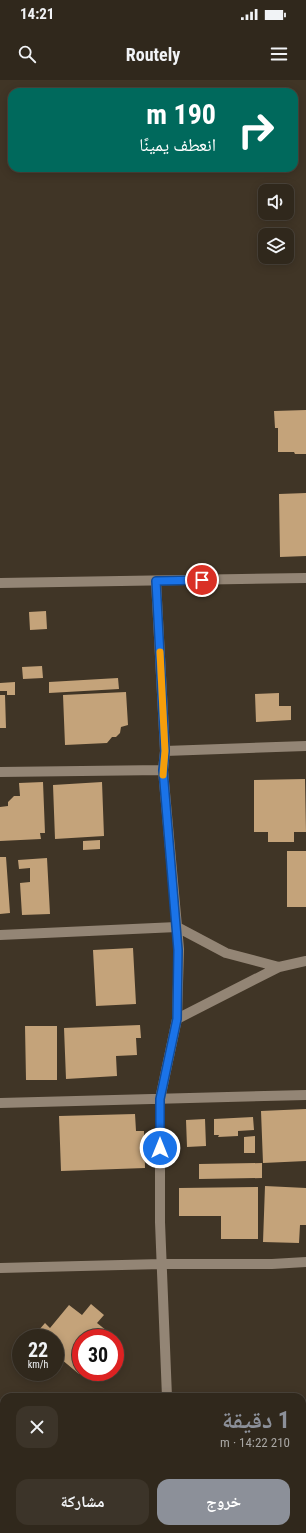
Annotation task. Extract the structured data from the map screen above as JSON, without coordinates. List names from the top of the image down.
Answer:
{
  "page": {
    "status": "14:21",
    "header": "Routely",
    "turn": ["190 m", "انعطف يمينًا"],
    "speed": "22 km/h",
    "limit": "30",
    "heading": ["1 دقيقة", "210 m · 14:22"],
    "buttons": ["خروج", "مشاركة"]
  }
}
